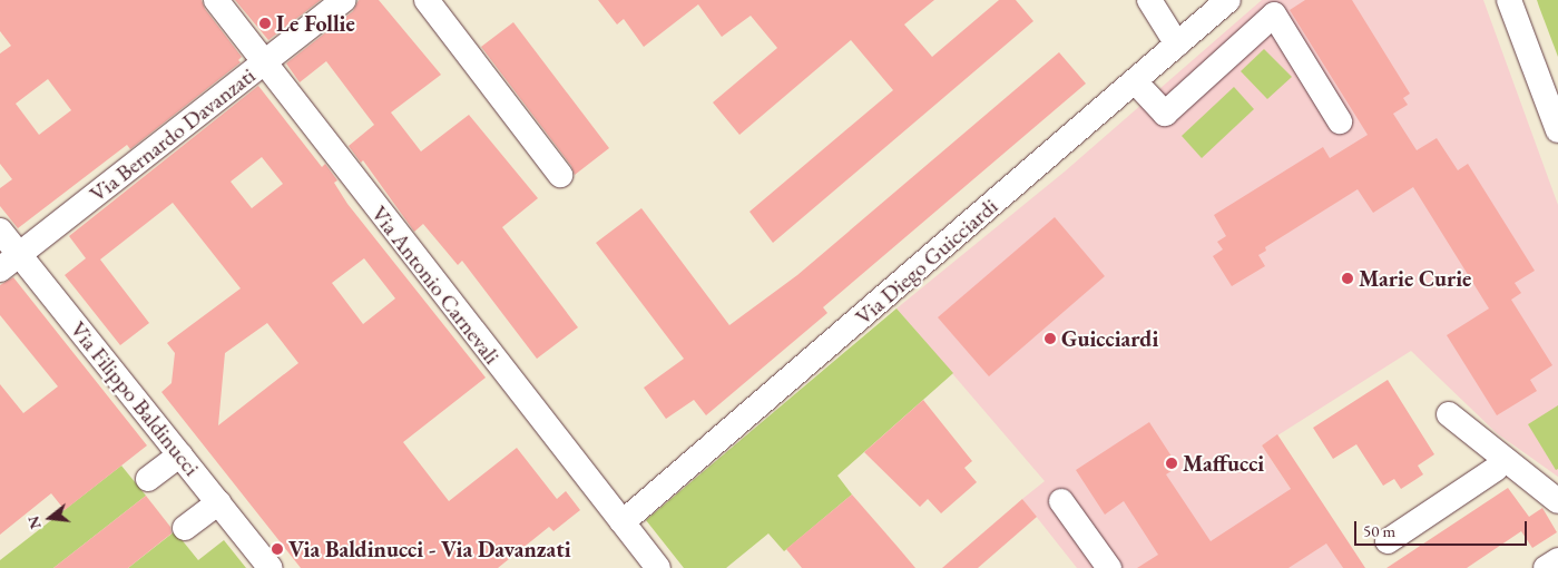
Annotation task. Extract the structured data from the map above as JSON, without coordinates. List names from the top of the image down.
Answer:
{
  "streets": {
    "street": [
      "Via Bernardo Davanzati",
      "Via Diego Guicciardi",
      "Via Antonio Carnevali",
      "Via Filippo Baldinucci"
    ]
  },
  "crossings": [
    ["Via Bernardo Davanzati", "Via Antonio Carnevali"],
    ["Via Bernardo Davanzati", "Via Filippo Baldinucci"],
    ["Via Diego Guicciardi", "Via Antonio Carnevali"]
  ],
  "places": [
    "Le Follie",
    "Marie Curie",
    "Guicciardi",
    "Maffucci",
    "Via Baldinucci - Via Davanzati"
  ],
  "scale_bar": "50 m",
  "north": "left"
}
